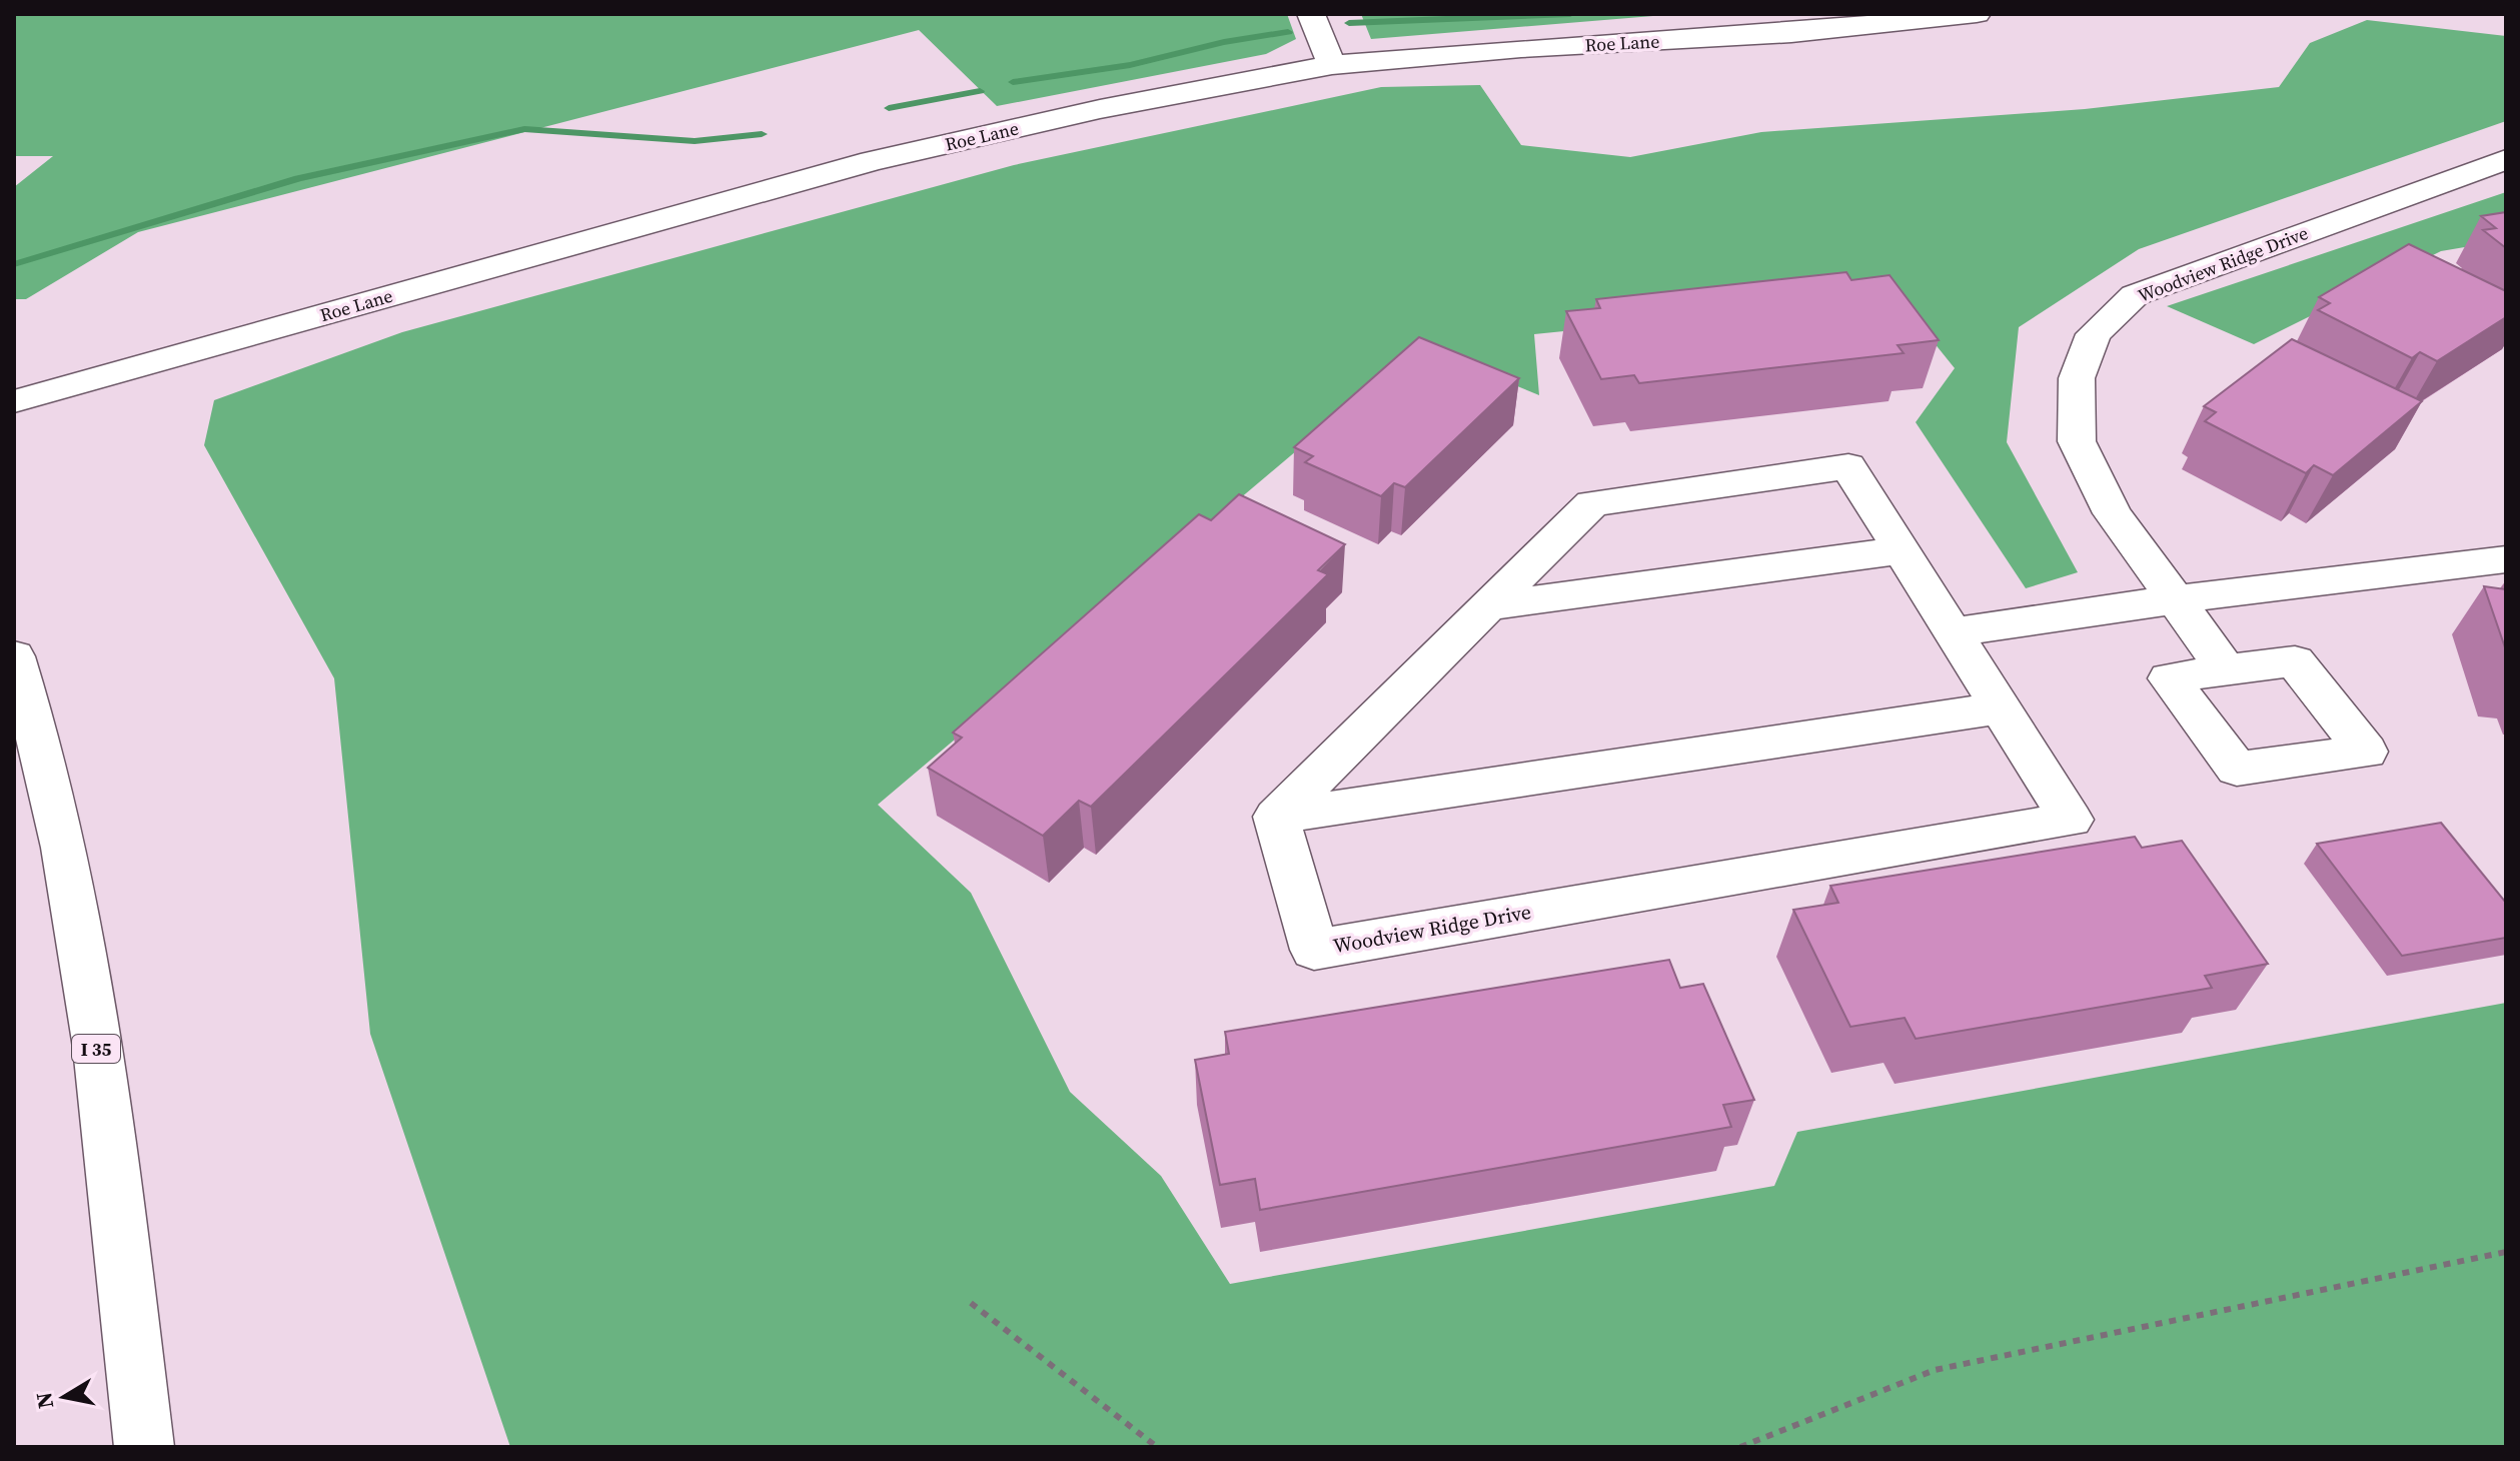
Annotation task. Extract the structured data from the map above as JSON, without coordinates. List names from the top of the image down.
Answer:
{
  "streets": {
    "main road": ["Roe Lane", "Woodview Ridge Drive", "I 35"]
  },
  "north": "left"
}
